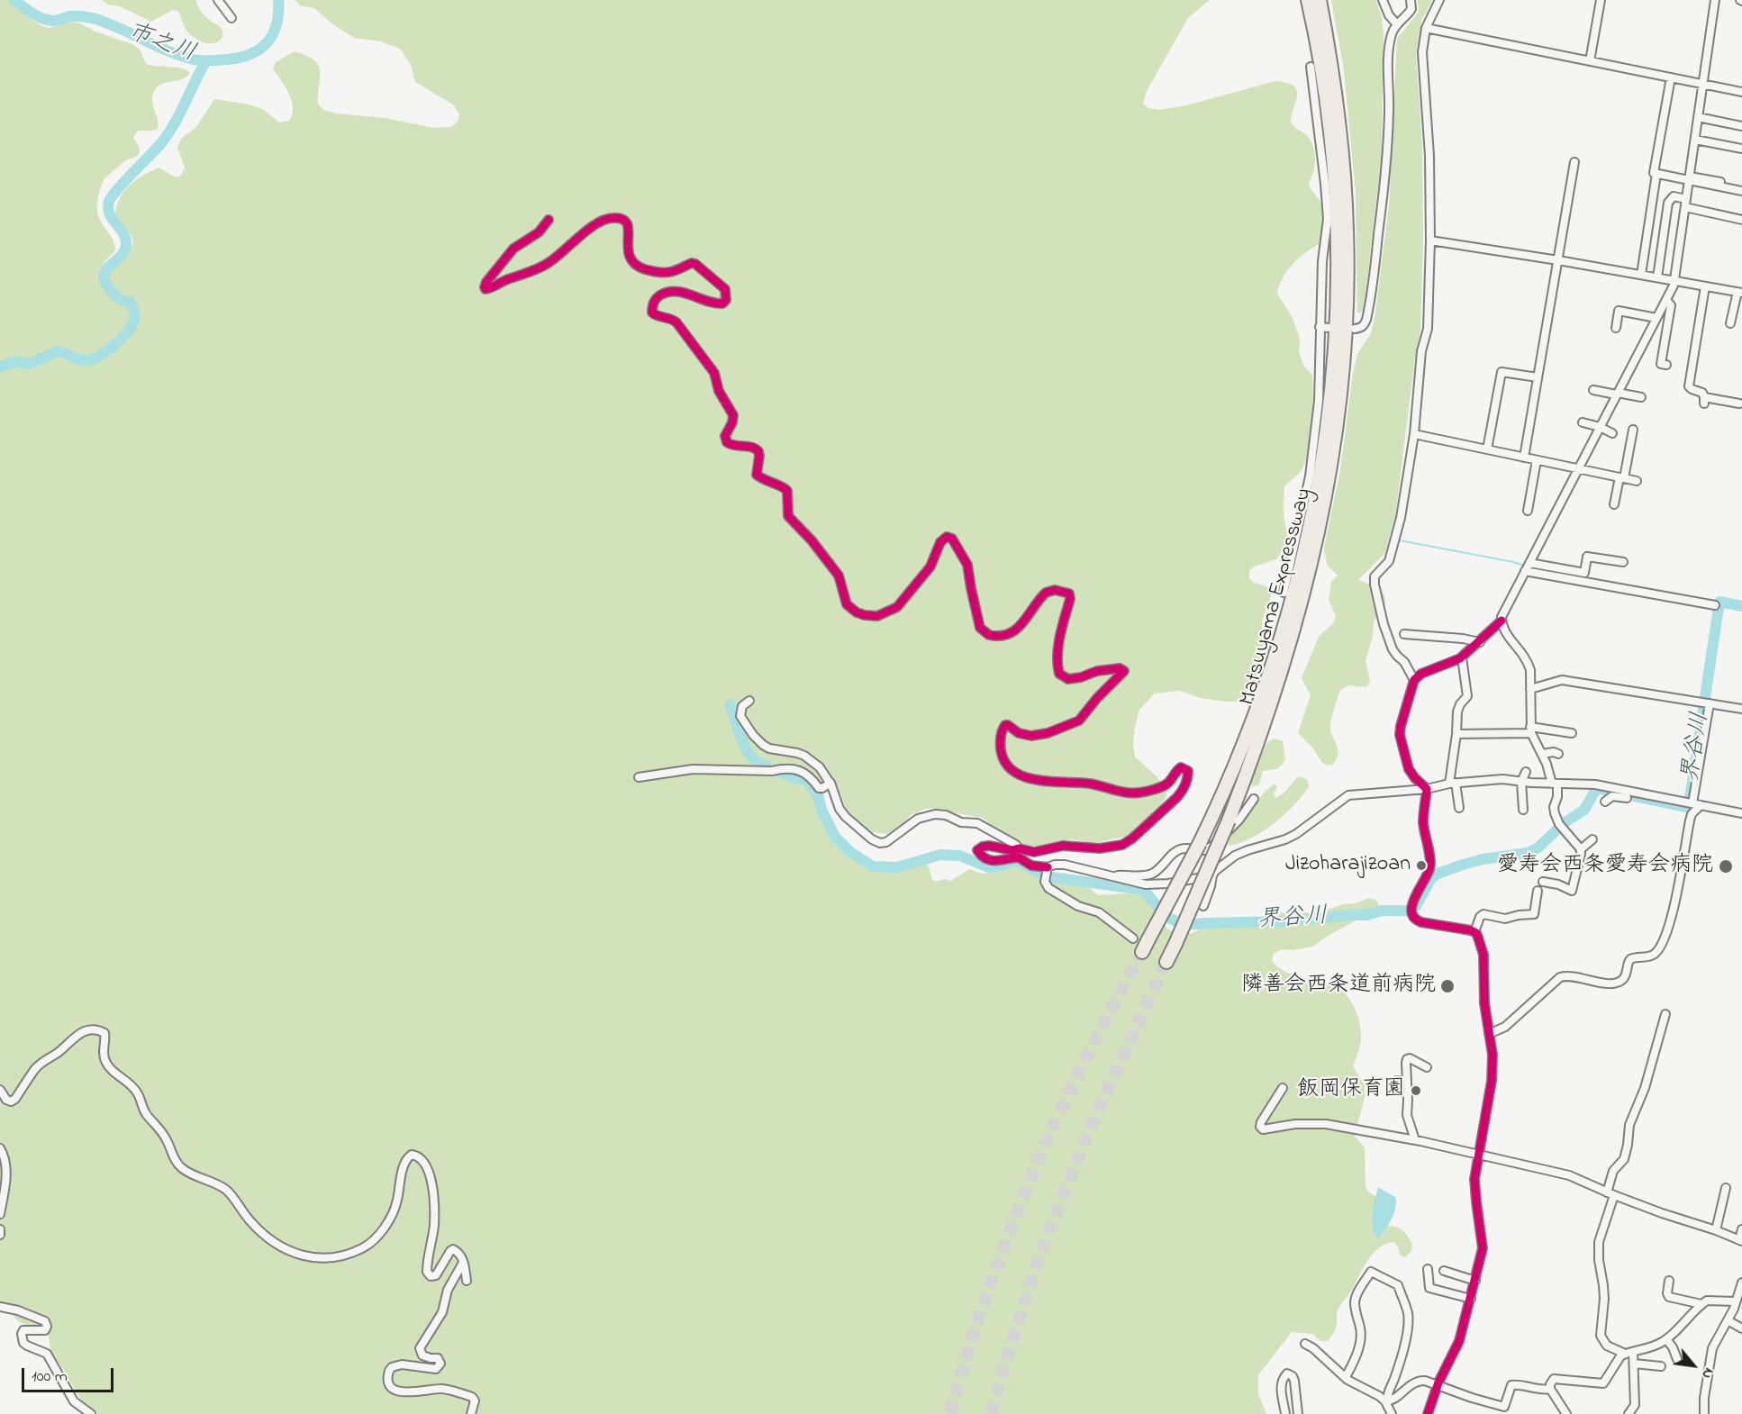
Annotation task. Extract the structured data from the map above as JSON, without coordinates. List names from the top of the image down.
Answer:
{
  "streets": {
    "highway": ["Matsuyama Expressway"]
  },
  "water": ["市之川", "界谷川"],
  "places": [
    "Jizoharajizoan",
    "愛寿会西条愛寿会病院",
    "隣善会西条道前病院",
    "飯岡保育園"
  ],
  "scale_bar": "100 m",
  "north": "bottom right"
}
